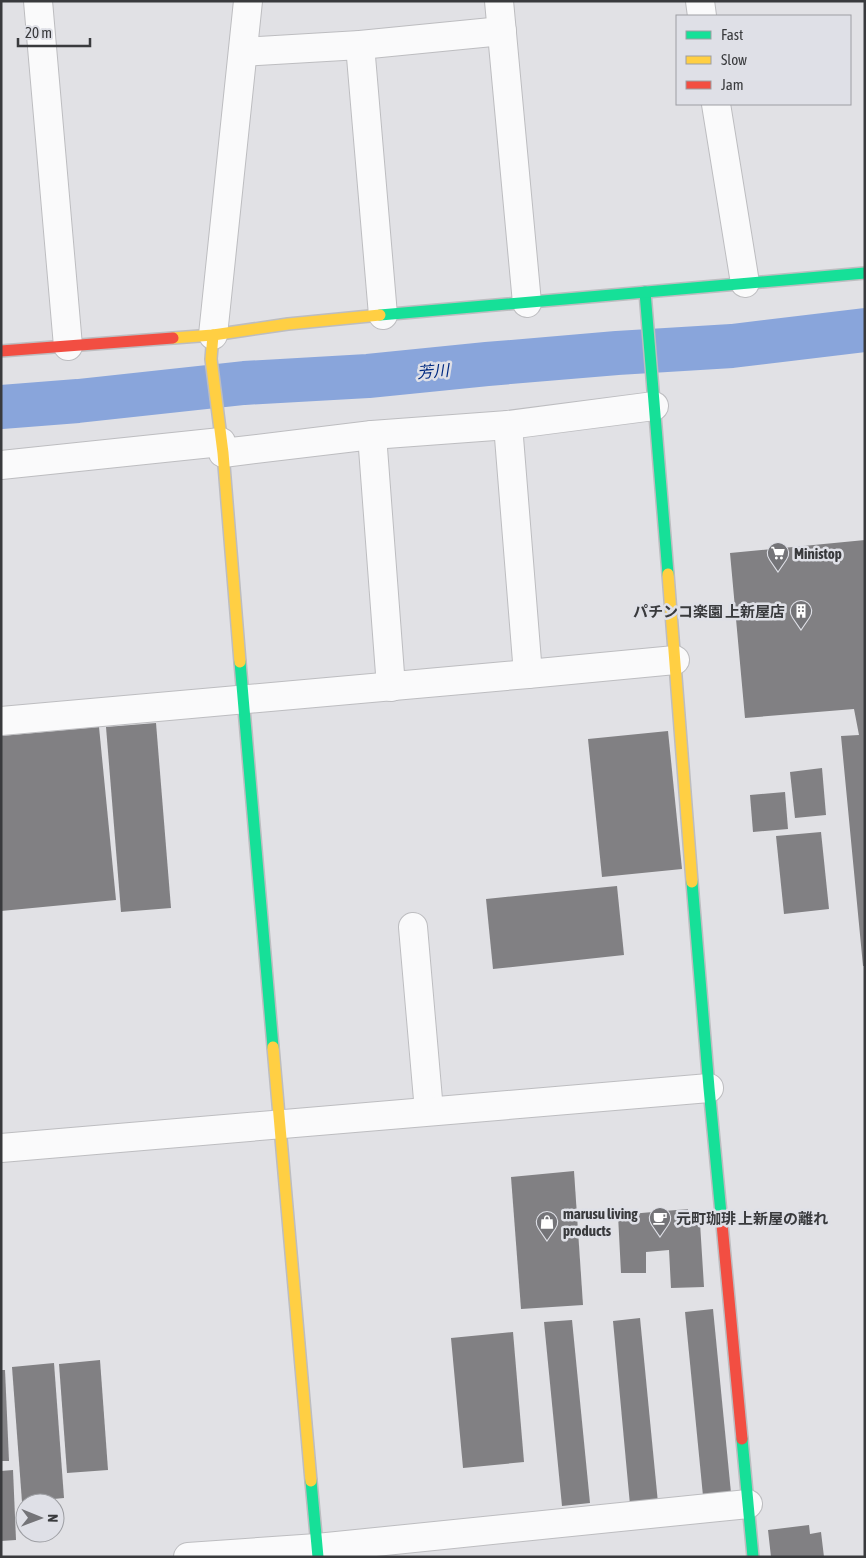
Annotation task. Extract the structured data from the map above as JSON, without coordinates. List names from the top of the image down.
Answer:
{
  "water": ["芳川"],
  "places": {
    "supermarket": ["Ministop"],
    "building": ["パチンコ楽園 上新屋店"],
    "cafe": ["元町珈琲 上新屋の離れ"],
    "shop": ["marusu living products"]
  },
  "legend": ["Fast", "Slow", "Jam"],
  "scale_bar": "20 m",
  "north": "right"
}
